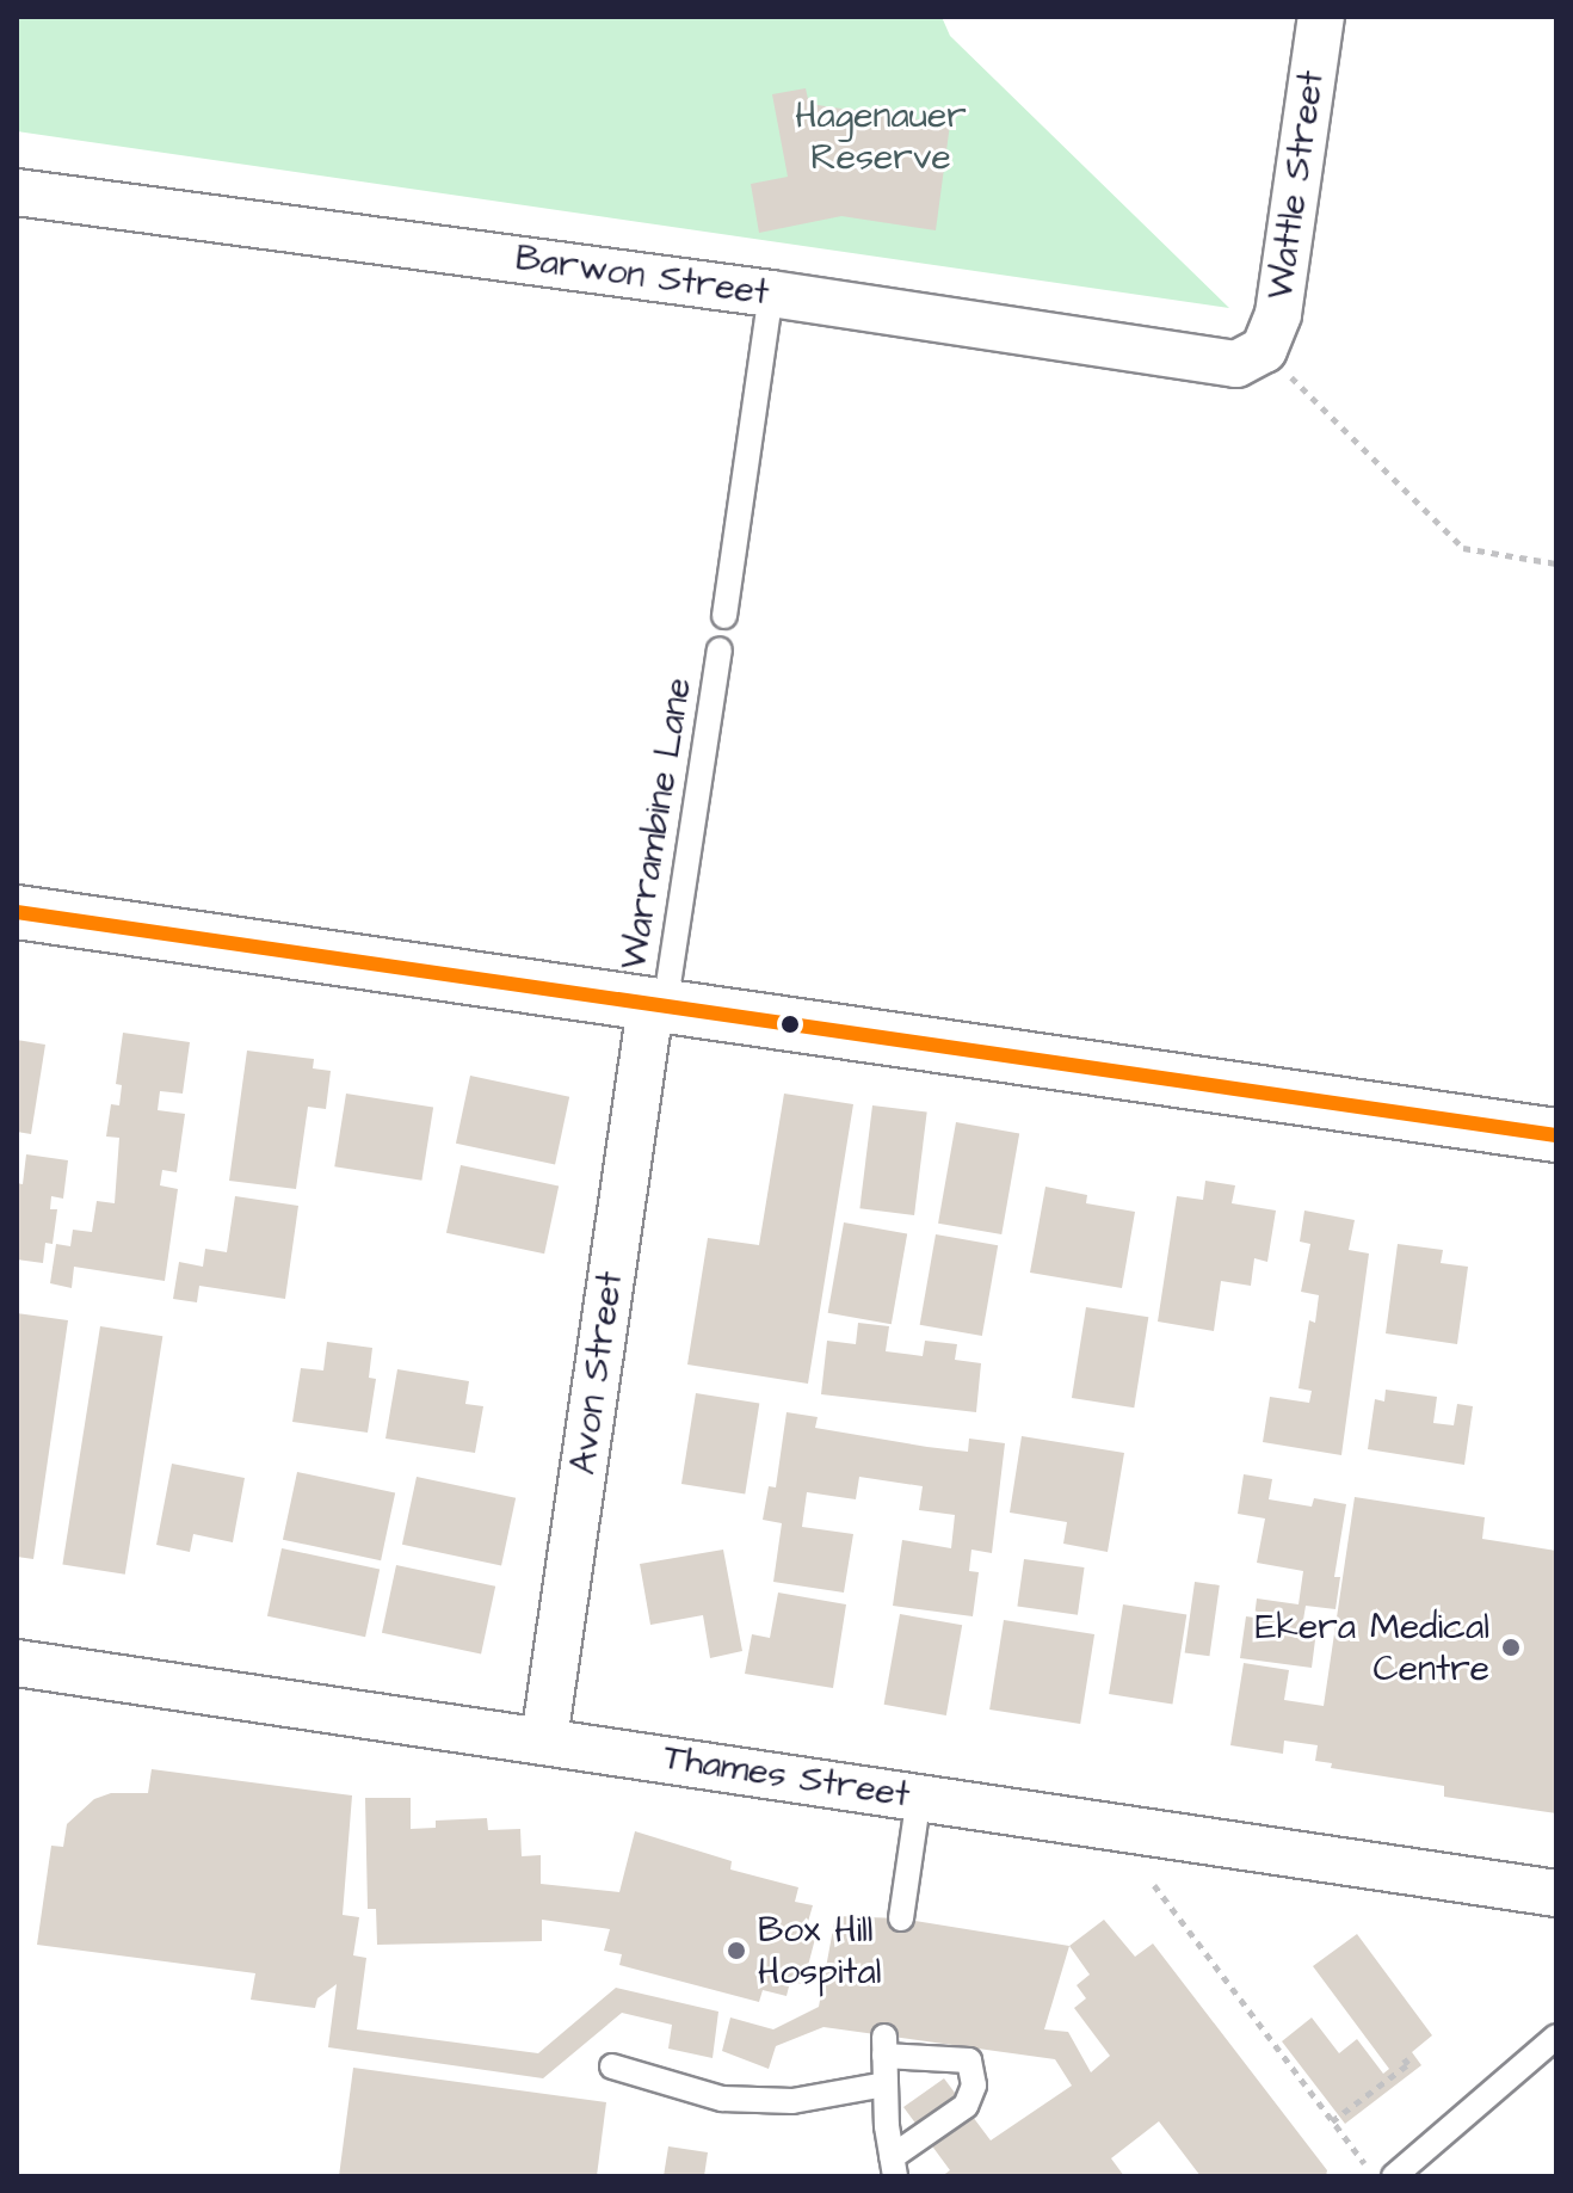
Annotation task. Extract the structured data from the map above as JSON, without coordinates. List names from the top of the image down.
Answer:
{
  "streets": {
    "street": [
      "Wattle Street",
      "Barwon Street",
      "Avon Street",
      "Thames Street"
    ],
    "lane": ["Warrambine Lane"]
  },
  "crossings": [
    ["Wattle Street", "Barwon Street"],
    ["Warrambine Lane", "Avon Street"],
    ["Avon Street", "Thames Street"]
  ],
  "parks": ["Hagenauer Reserve"],
  "places": ["Ekera Medical Centre", "Box Hill Hospital"]
}
